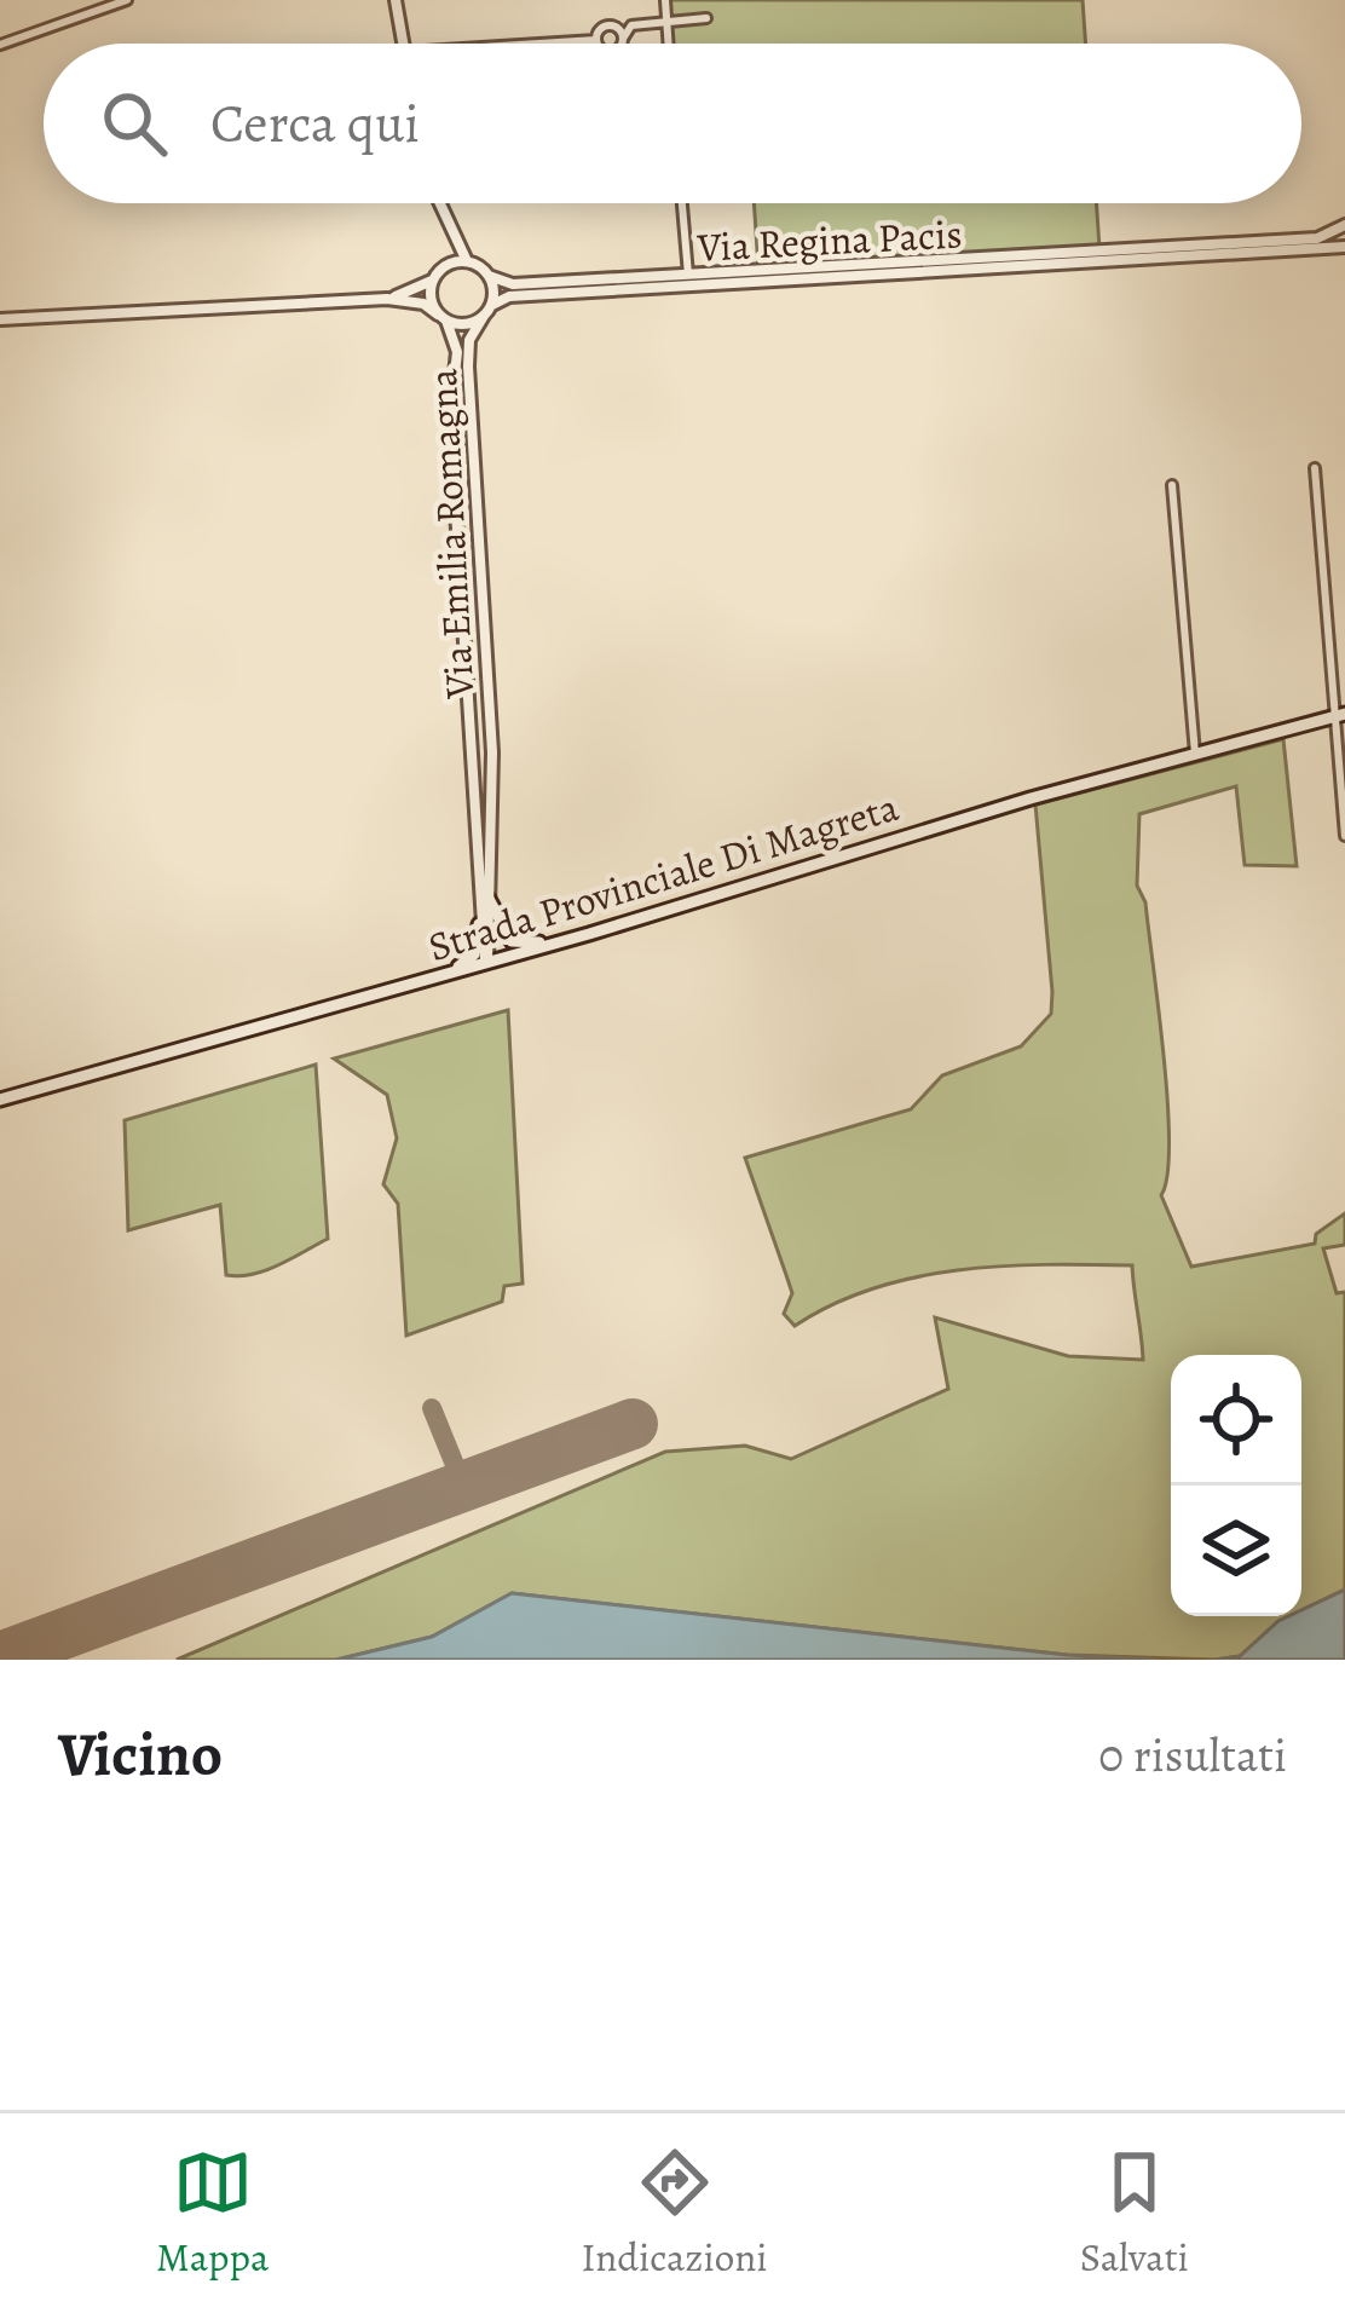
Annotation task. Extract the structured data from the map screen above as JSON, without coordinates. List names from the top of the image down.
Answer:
{
  "streets": {
    "main road": ["Strada Provinciale Di Magreta"],
    "street": ["Via Regina Pacis", "Via Emilia Romagna"]
  },
  "crossings": [
    ["Via Regina Pacis", "Via Emilia Romagna"],
    ["Via Emilia Romagna", "Strada Provinciale Di Magreta"]
  ],
  "page": {
    "search": "Cerca qui",
    "heading": ["Vicino", "0 risultati"],
    "nav": ["Mappa", "Indicazioni", "Salvati"]
  }
}
